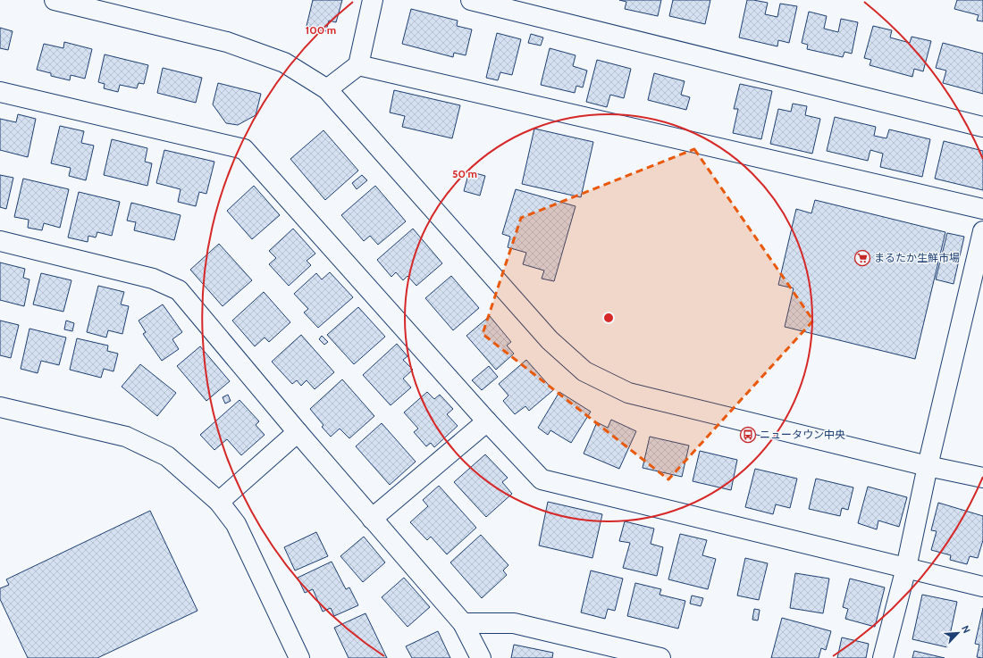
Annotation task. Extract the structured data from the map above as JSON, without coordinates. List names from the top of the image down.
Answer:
{
  "places": {
    "supermarket": ["まるたか生鮮市場"],
    "bus stop": ["ニュータウン中央"]
  },
  "north": "top right",
  "rings": ["100 m", "50 m"]
}
